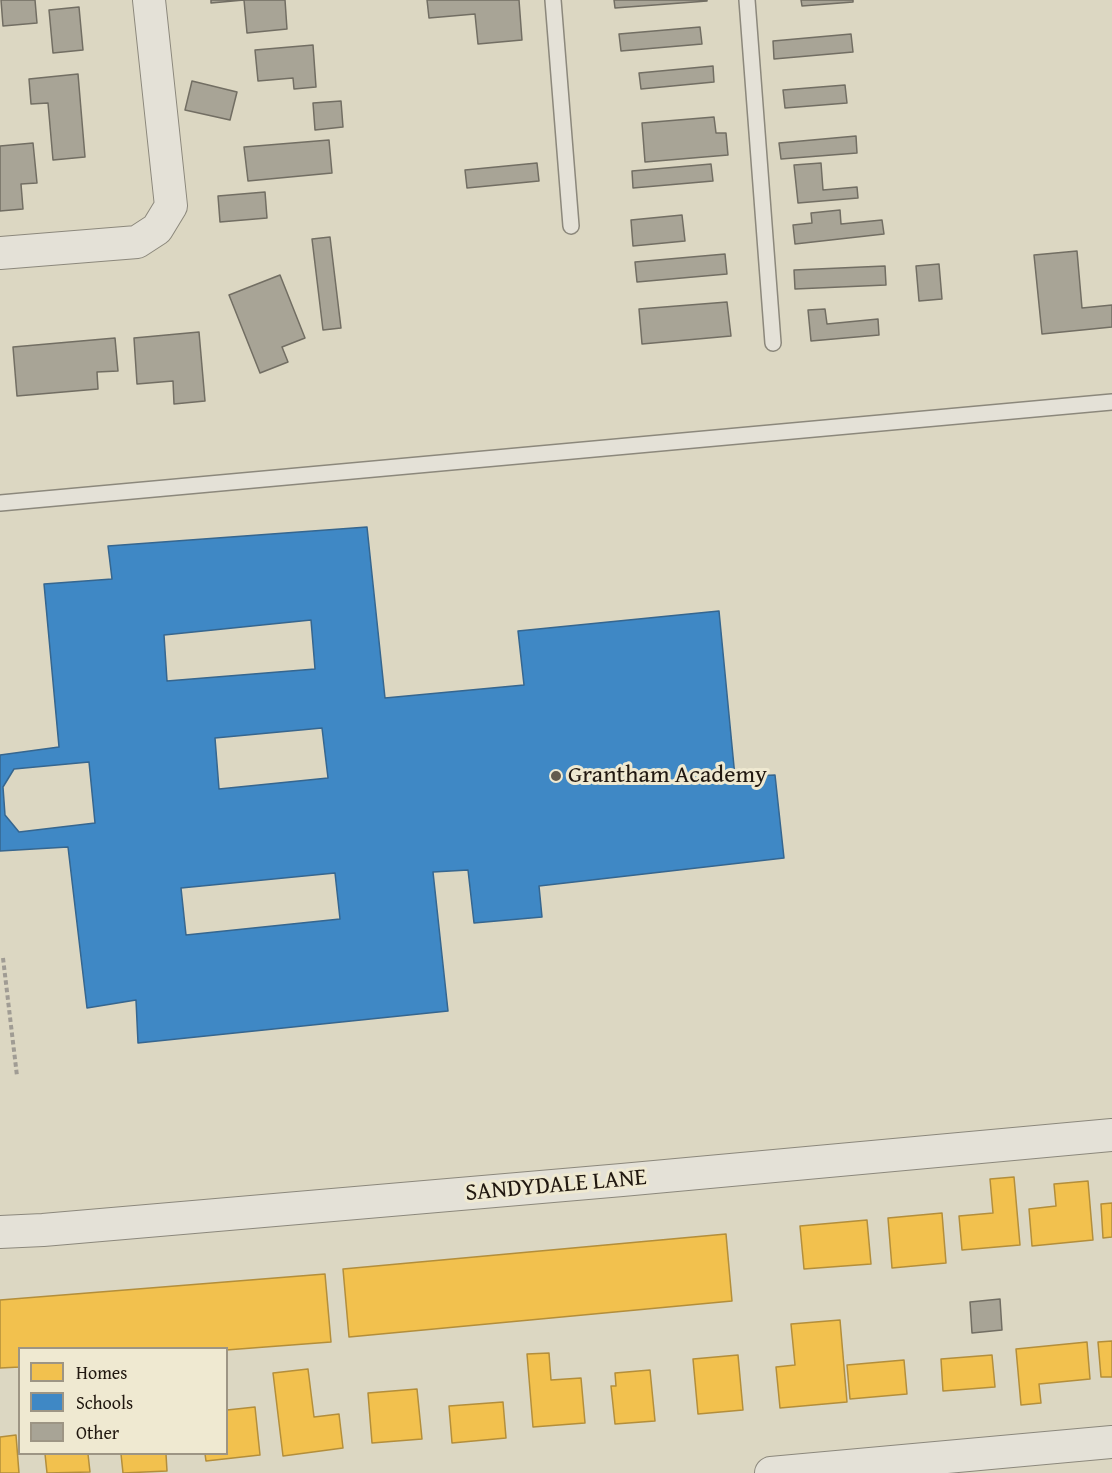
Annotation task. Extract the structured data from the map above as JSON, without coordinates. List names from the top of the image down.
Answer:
{
  "streets": {
    "street": ["SANDYDALE LANE"]
  },
  "places": ["Grantham Academy"],
  "legend": ["Homes", "Schools", "Other"]
}
